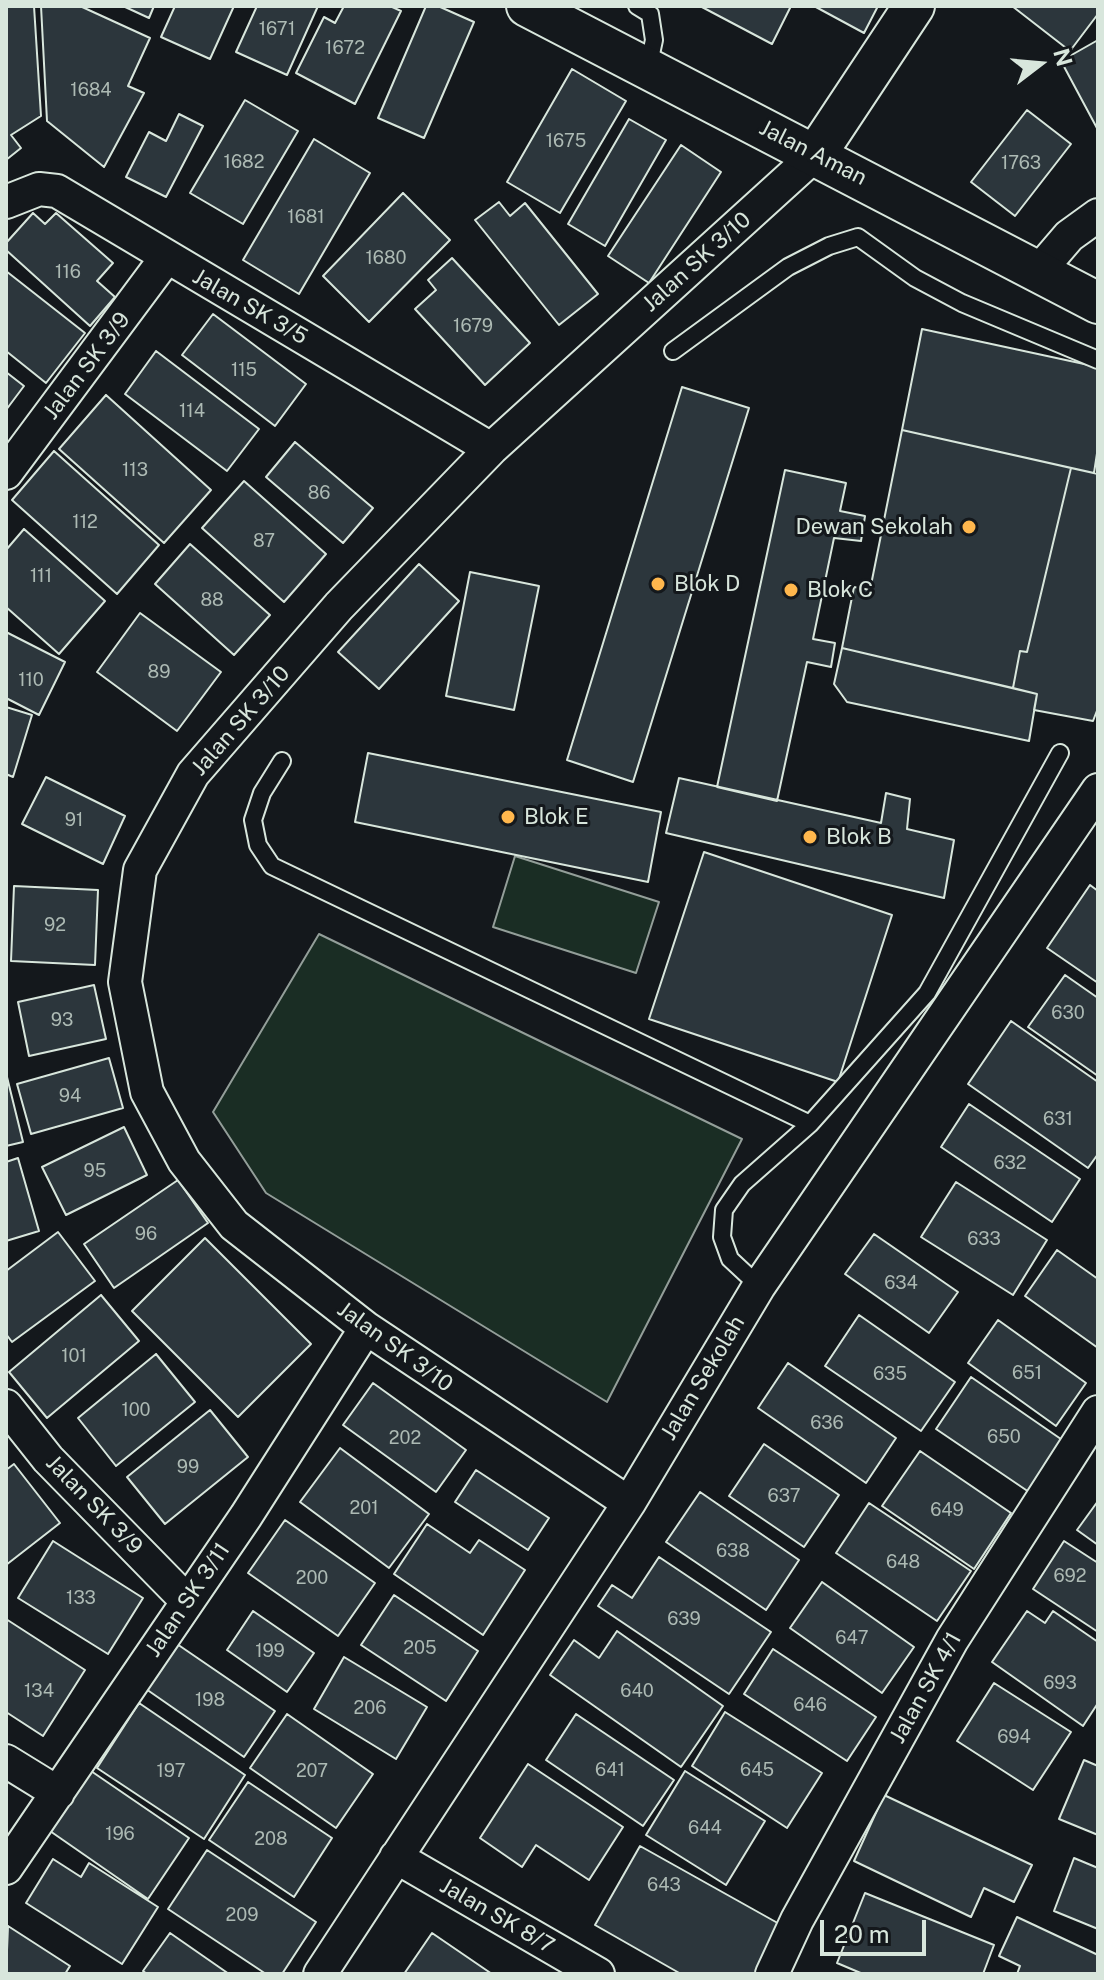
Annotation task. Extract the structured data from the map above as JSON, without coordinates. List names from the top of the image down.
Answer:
{
  "streets": {
    "street": [
      "Jalan Aman",
      "Jalan SK 3/10",
      "Jalan SK 3/5",
      "Jalan SK 3/9",
      "Jalan Sekolah",
      "Jalan SK 3/11",
      "Jalan SK 4/1",
      "Jalan SK 8/7"
    ]
  },
  "crossings": [
    ["Jalan Aman", "Jalan SK 3/10"],
    ["Jalan SK 3/10", "Jalan SK 3/5"],
    ["Jalan SK 3/10", "Jalan Sekolah"],
    ["Jalan SK 3/10", "Jalan SK 3/11"],
    ["Jalan SK 3/5", "Jalan SK 3/9"],
    ["Jalan SK 3/9", "Jalan SK 3/11"],
    ["Jalan Sekolah", "Jalan SK 8/7"]
  ],
  "places": [
    "Dewan Sekolah",
    "Blok D",
    "Blok C",
    "Blok E",
    "Blok B"
  ],
  "house_numbers": [
    "1671",
    "1672",
    "1684",
    "1675",
    "1682",
    "1763",
    "1681",
    "1680",
    "116",
    "1679",
    "115",
    "114",
    "113",
    "86",
    "112",
    "87",
    "111",
    "88",
    "89",
    "110",
    "91",
    "92",
    "630",
    "93",
    "94",
    "631",
    "632",
    "95",
    "96",
    "633",
    "634",
    "101",
    "651",
    "635",
    "100",
    "636",
    "650",
    "202",
    "99",
    "637",
    "201",
    "649",
    "638",
    "648",
    "692",
    "200",
    "133",
    "639",
    "647",
    "205",
    "199",
    "693",
    "134",
    "640",
    "198",
    "646",
    "206",
    "694",
    "641",
    "645",
    "197",
    "207",
    "644",
    "196",
    "208",
    "643",
    "209"
  ],
  "scale_bar": "20 m",
  "north": "right"
}
